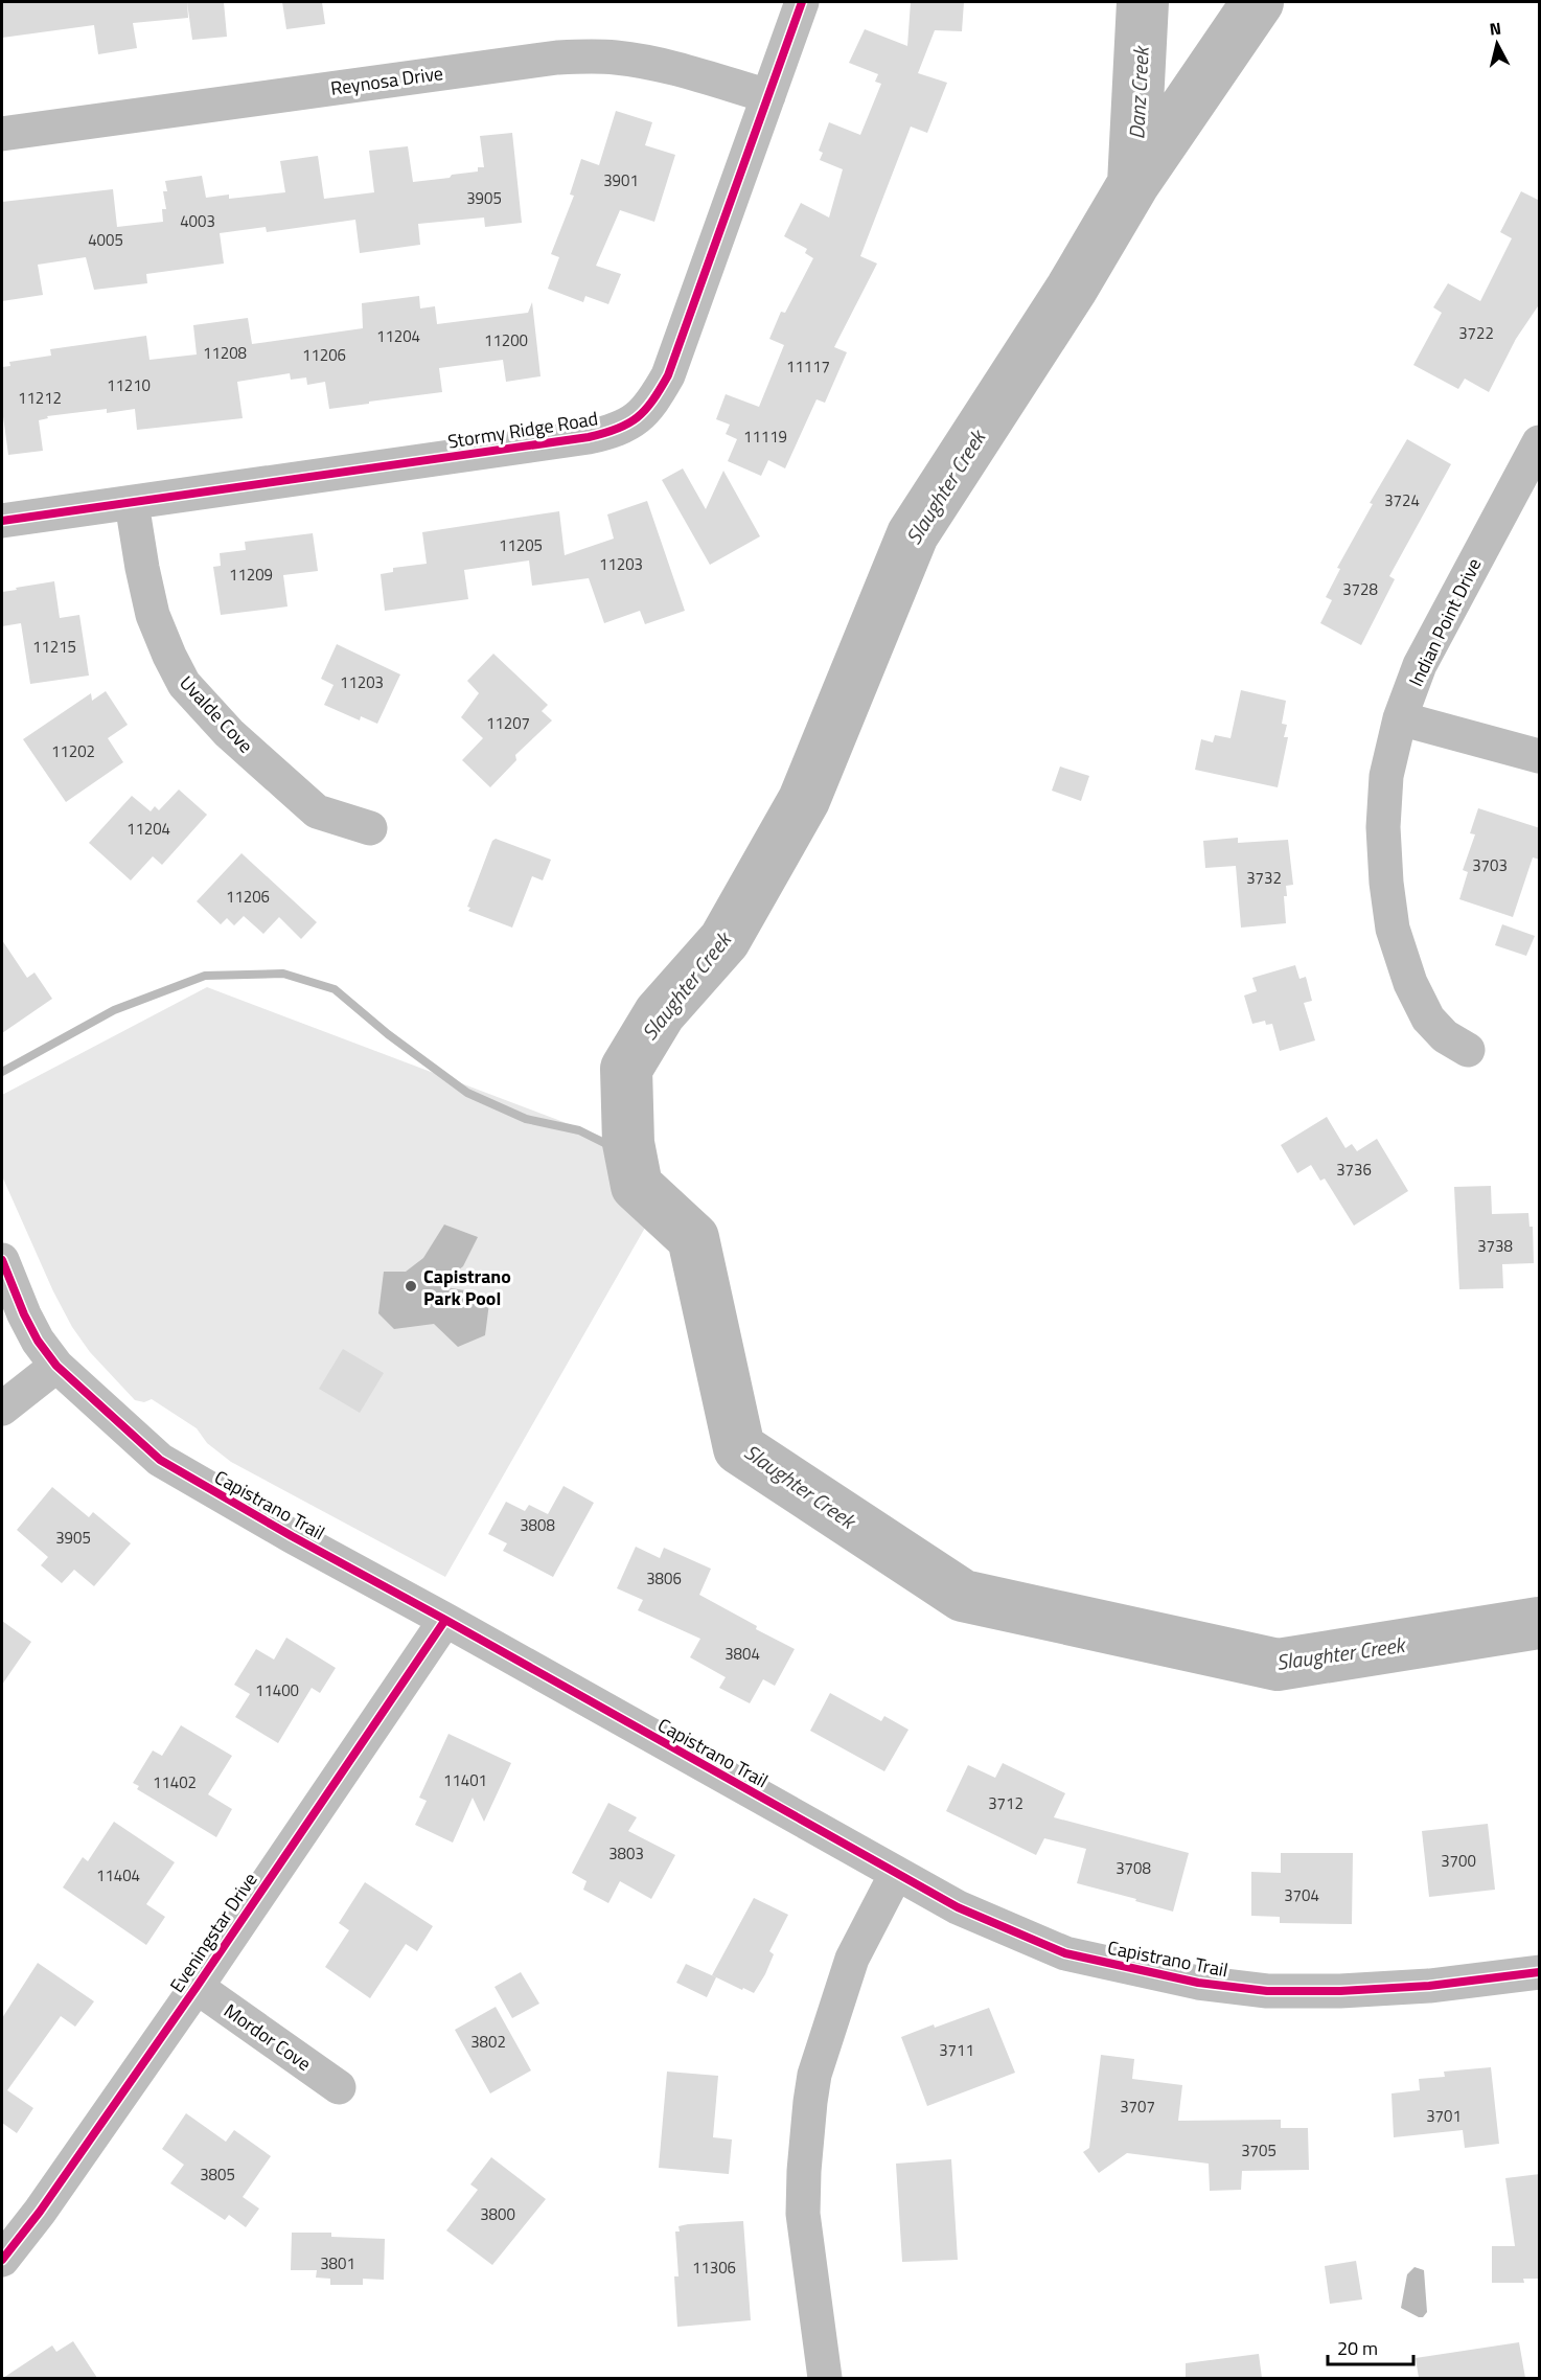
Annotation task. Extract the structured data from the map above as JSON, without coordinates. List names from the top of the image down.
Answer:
{
  "streets": {
    "street": [
      "Reynosa Drive",
      "Stormy Ridge Road",
      "Indian Point Drive",
      "Uvalde Cove",
      "Capistrano Trail",
      "Eveningstar Drive",
      "Mordor Cove"
    ]
  },
  "crossings": [
    ["Reynosa Drive", "Stormy Ridge Road"],
    ["Stormy Ridge Road", "Uvalde Cove"],
    ["Capistrano Trail", "Eveningstar Drive"],
    ["Eveningstar Drive", "Mordor Cove"]
  ],
  "water": ["Danz Creek", "Slaughter Creek"],
  "places": ["Capistrano Park Pool"],
  "house_numbers": [
    "3901",
    "3905",
    "4003",
    "4005",
    "3722",
    "11204",
    "11200",
    "11208",
    "11206",
    "11117",
    "11210",
    "11212",
    "11119",
    "3724",
    "11205",
    "11203",
    "11209",
    "3728",
    "11215",
    "11203",
    "11207",
    "11202",
    "11204",
    "3703",
    "3732",
    "11206",
    "3736",
    "3738",
    "3808",
    "3905",
    "3806",
    "3804",
    "11400",
    "11401",
    "11402",
    "3712",
    "3803",
    "3700",
    "3708",
    "11404",
    "3704",
    "3802",
    "3711",
    "3707",
    "3701",
    "3705",
    "3805",
    "3800",
    "3801",
    "11306"
  ],
  "scale_bar": "20 m",
  "north": "top"
}
